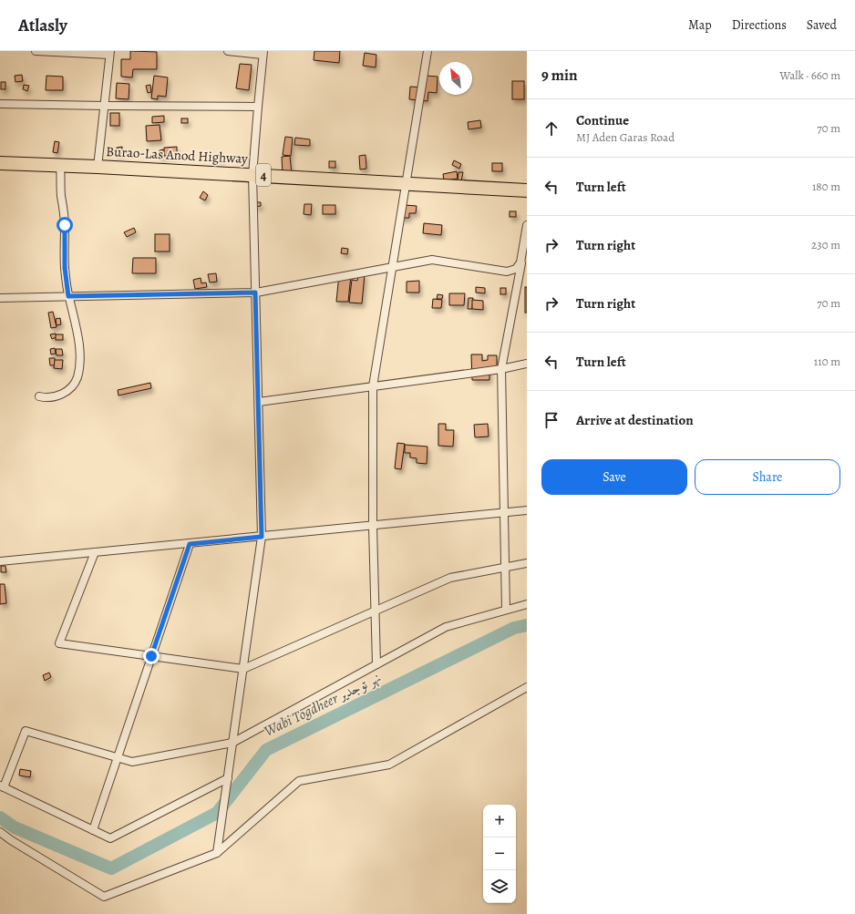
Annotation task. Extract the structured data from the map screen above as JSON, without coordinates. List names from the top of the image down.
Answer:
{
  "streets": {
    "highway": ["Burao-Las Anod Highway", "4"]
  },
  "water": ["Wabi Togdheer نهر توجدير"],
  "north": "top left",
  "page": {
    "header": "Atlasly",
    "nav": ["Map", "Directions", "Saved"],
    "heading": ["9 min", "Walk · 660 m"],
    "list": [
      ["Continue", "MJ Aden Garas Road", "70 m"],
      ["Turn left", "180 m"],
      ["Turn right", "230 m"],
      ["Turn right", "70 m"],
      ["Turn left", "110 m"],
      "Arrive at destination"
    ],
    "buttons": ["Save", "Share"],
    "map_buttons": ["+", "−"]
  }
}
